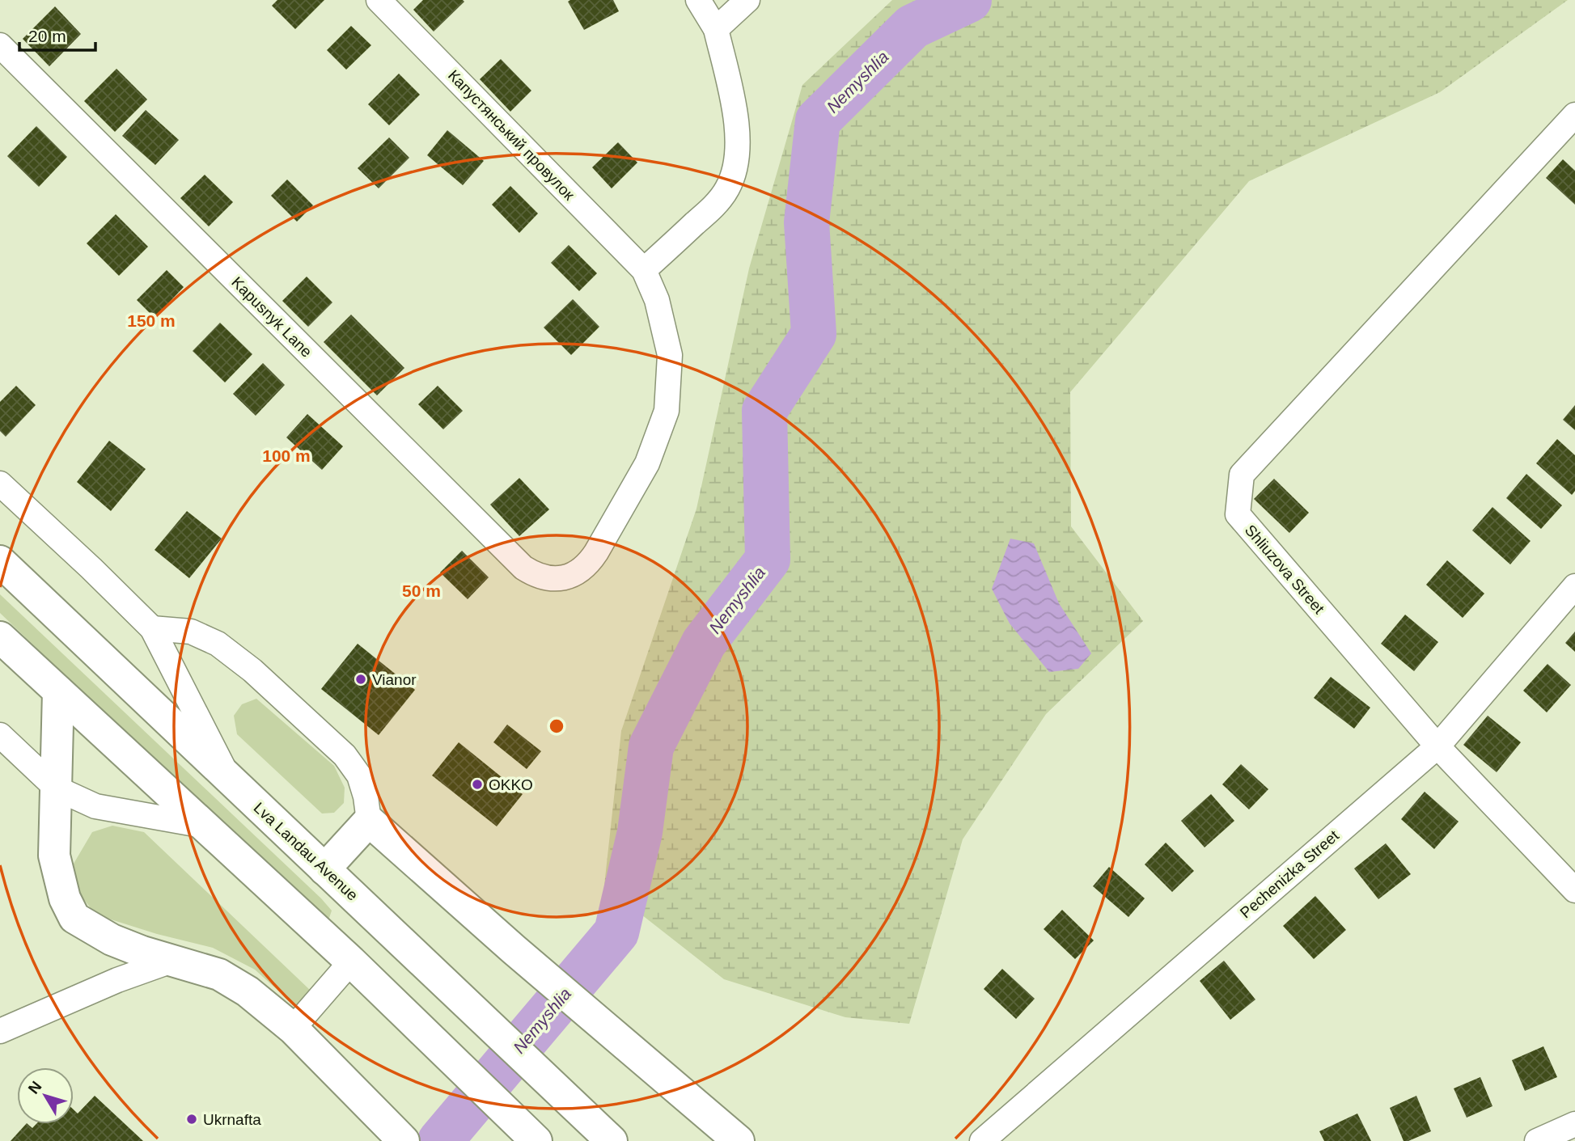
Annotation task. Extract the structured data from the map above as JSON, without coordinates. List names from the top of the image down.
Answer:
{
  "streets": {
    "main road": ["Lva Landau Avenue"],
    "street": [
      "Капустянський провулок",
      "Kapusnyk Lane",
      "Shliuzova Street",
      "Pechenizka Street"
    ]
  },
  "crossings": [
    ["Капустянський провулок", "Kapusnyk Lane"],
    ["Shliuzova Street", "Pechenizka Street"]
  ],
  "water": ["Nemyshlia"],
  "places": ["Vianor", "OKKO", "Ukrnafta"],
  "scale_bar": "20 m",
  "north": "top left",
  "rings": ["150 m", "100 m", "50 m"]
}
